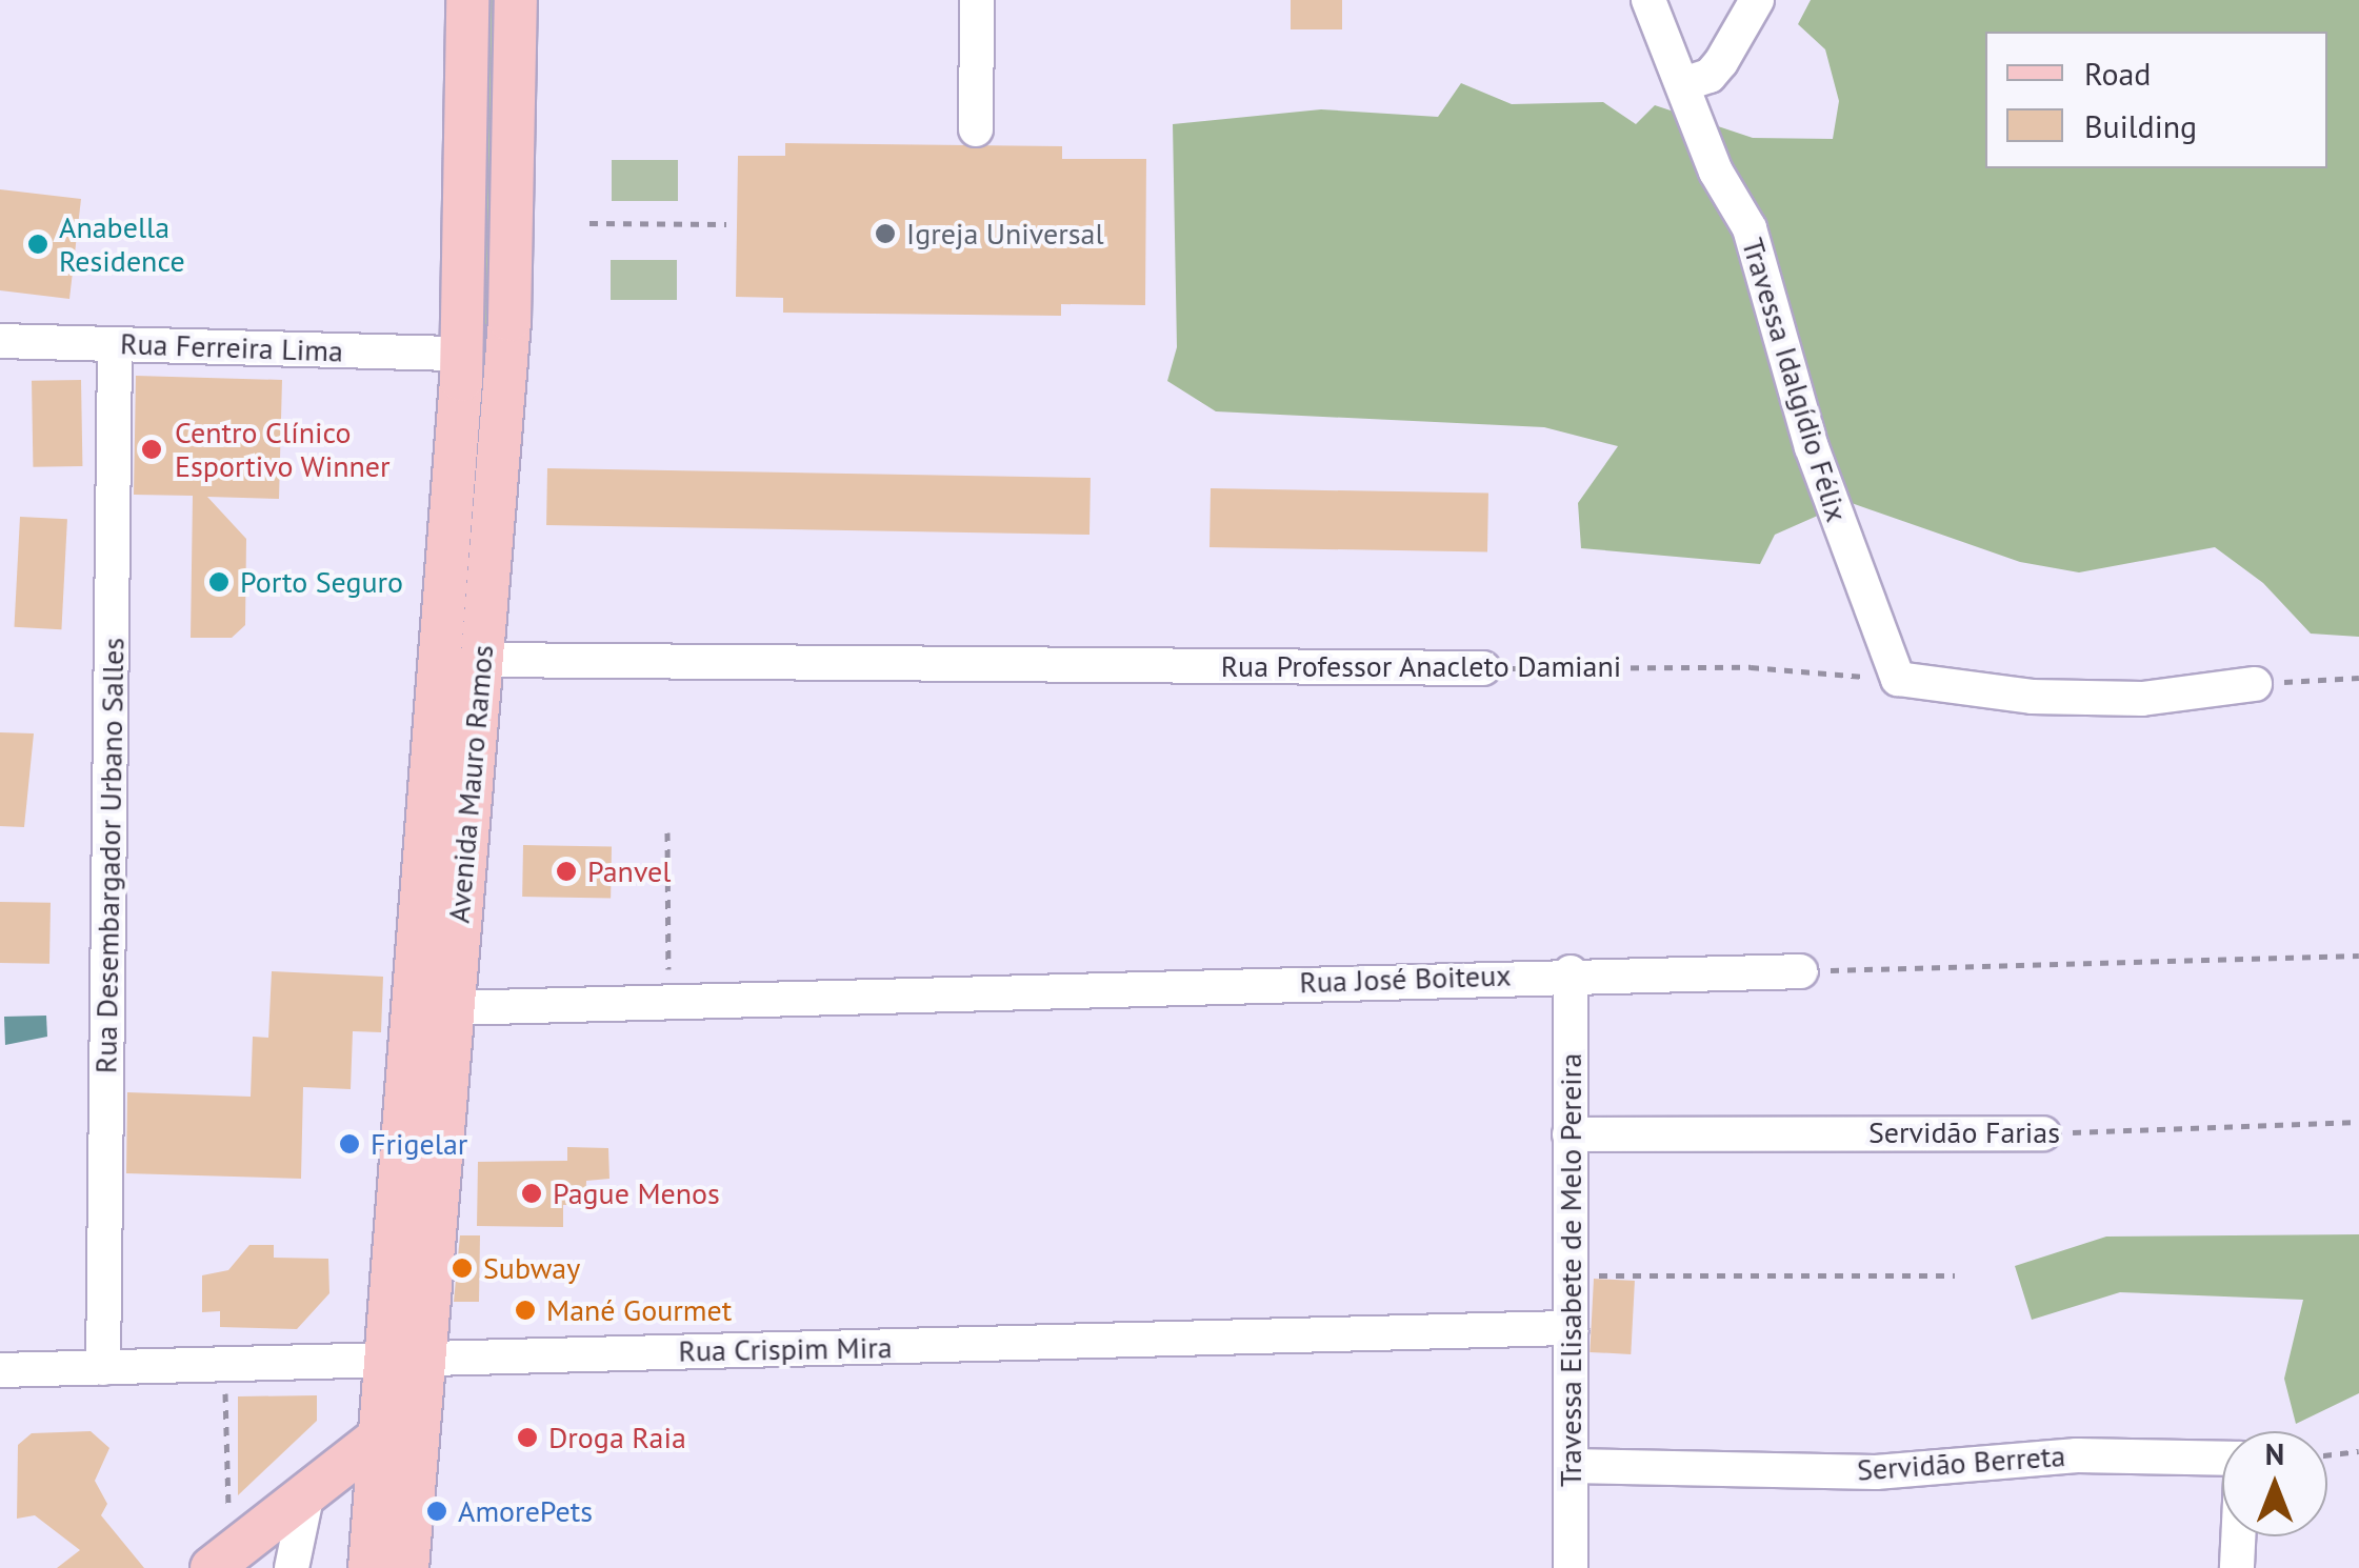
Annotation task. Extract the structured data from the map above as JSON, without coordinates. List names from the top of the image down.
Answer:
{
  "streets": {
    "main road": ["Avenida Mauro Ramos"],
    "street": [
      "Rua Ferreira Lima",
      "Travessa Idalgídio Félix",
      "Rua Professor Anacleto Damiani",
      "Rua Desembargador Urbano Salles",
      "Rua José Boiteux",
      "Servidão Farias",
      "Travessa Elisabete de Melo Pereira",
      "Rua Crispim Mira",
      "Servidão Berreta"
    ]
  },
  "crossings": [
    ["Rua Ferreira Lima", "Avenida Mauro Ramos"],
    ["Rua Ferreira Lima", "Rua Desembargador Urbano Salles"],
    ["Travessa Idalgídio Félix", "Rua Professor Anacleto Damiani"],
    ["Rua Professor Anacleto Damiani", "Avenida Mauro Ramos"],
    ["Avenida Mauro Ramos", "Rua José Boiteux"],
    ["Avenida Mauro Ramos", "Rua Crispim Mira"],
    ["Rua Desembargador Urbano Salles", "Rua Crispim Mira"],
    ["Rua José Boiteux", "Travessa Elisabete de Melo Pereira"],
    ["Servidão Farias", "Travessa Elisabete de Melo Pereira"],
    ["Travessa Elisabete de Melo Pereira", "Rua Crispim Mira"],
    ["Travessa Elisabete de Melo Pereira", "Servidão Berreta"]
  ],
  "places": [
    "Igreja Universal",
    "Anabella Residence",
    "Centro Clínico Esportivo Winner",
    "Porto Seguro",
    "Panvel",
    "Frigelar",
    "Pague Menos",
    "Subway",
    "Mané Gourmet",
    "Droga Raia",
    "AmorePets"
  ],
  "legend": ["Road", "Building"],
  "north": "top"
}
